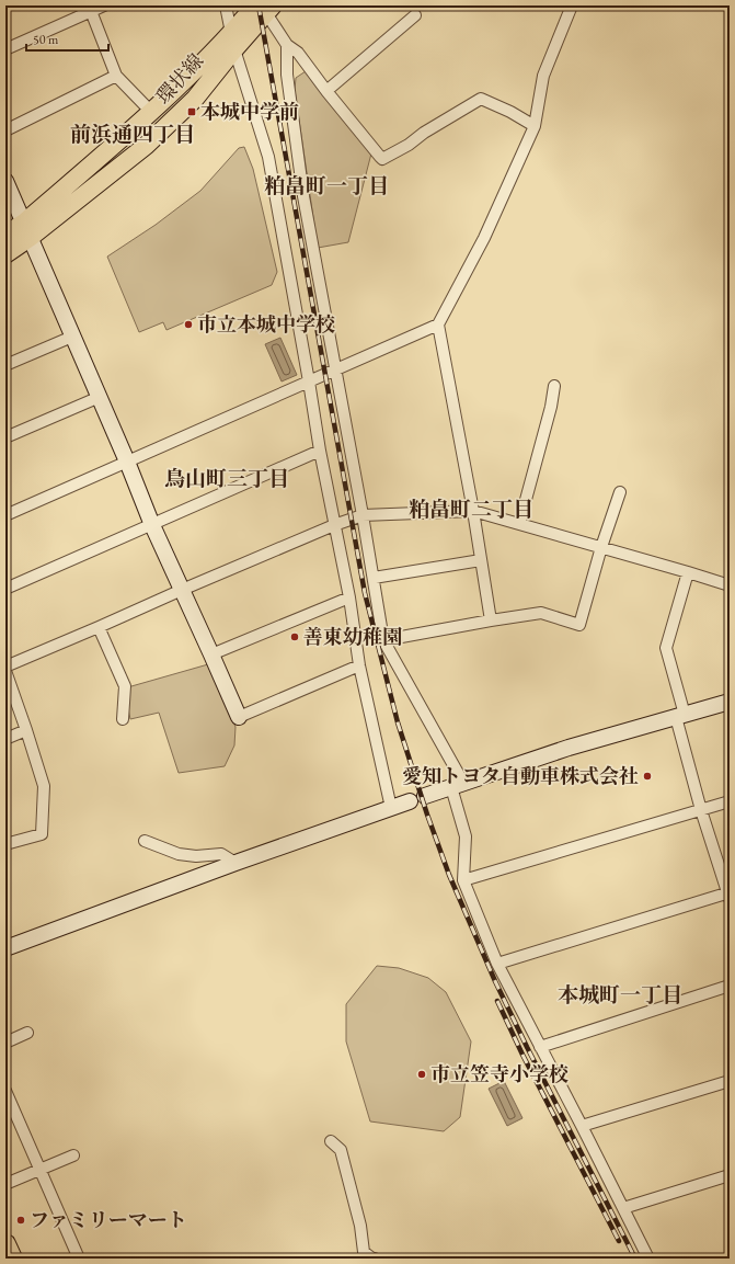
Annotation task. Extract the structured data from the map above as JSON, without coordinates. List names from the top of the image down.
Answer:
{
  "streets": {
    "main road": ["環状線"]
  },
  "districts": [
    "前浜通四丁目",
    "粕畠町一丁目",
    "鳥山町三丁目",
    "粕畠町二丁目",
    "本城町一丁目"
  ],
  "places": {
    "transit": ["本城中学前"],
    "other": [
      "市立本城中学校",
      "善東幼稚園",
      "愛知トヨタ自動車株式会社",
      "市立笠寺小学校",
      "ファミリーマート"
    ]
  },
  "scale_bar": "50 m"
}
